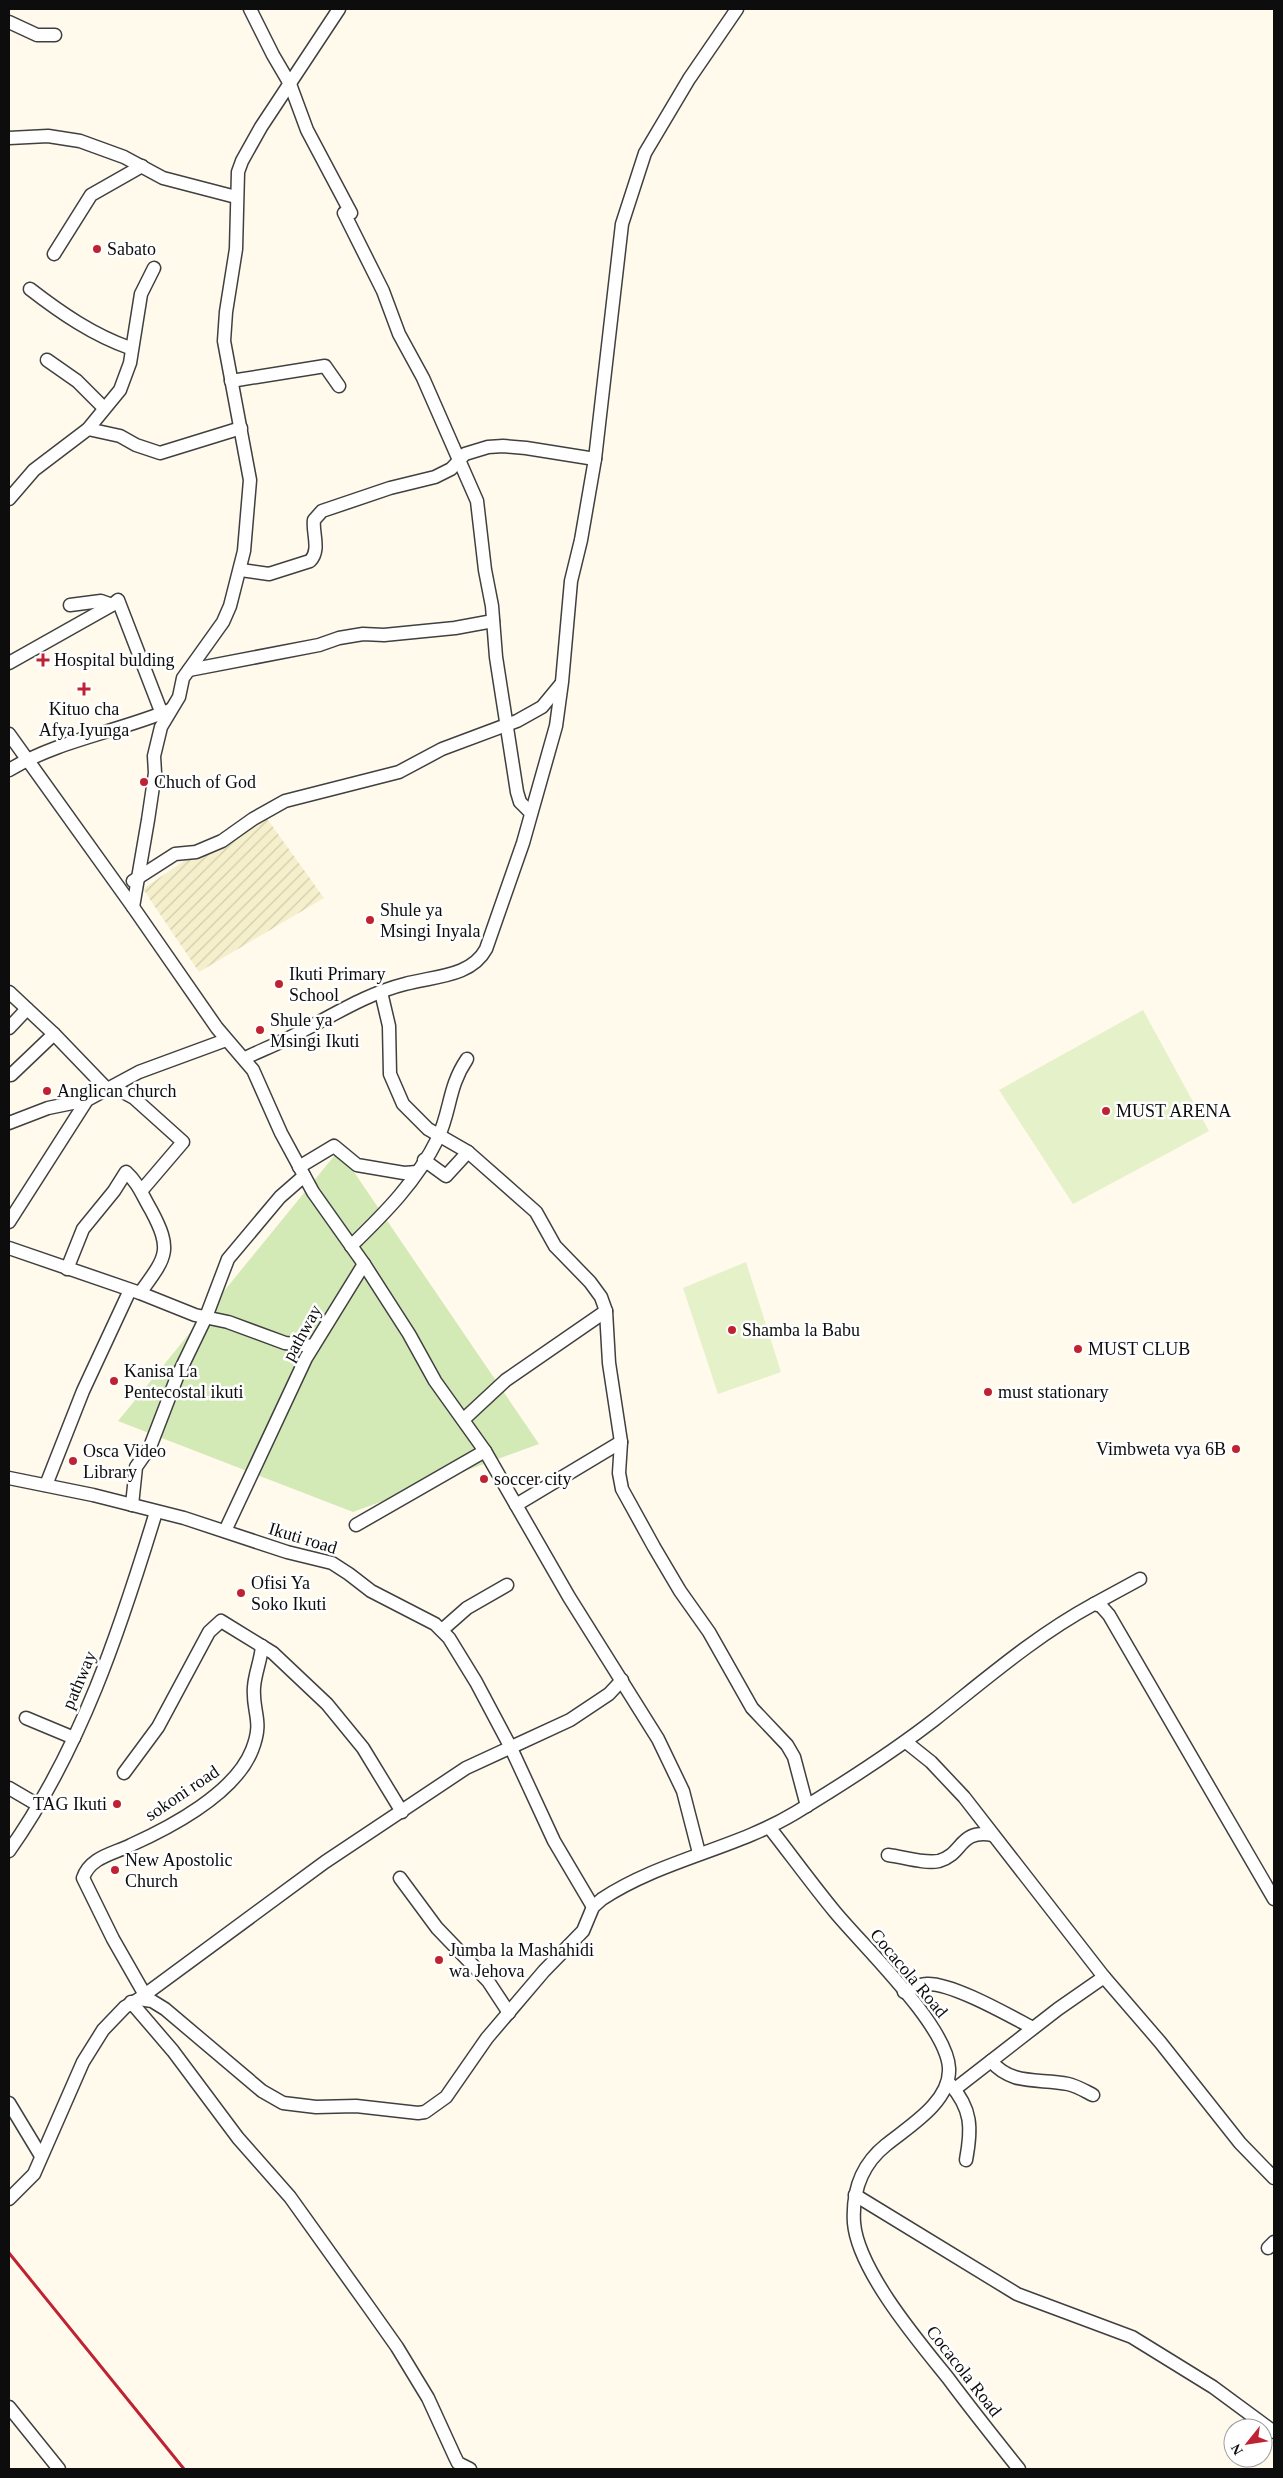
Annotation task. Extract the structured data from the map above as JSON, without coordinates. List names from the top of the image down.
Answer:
{
  "streets": {
    "street": [
      "pathway",
      "Ikuti road",
      "sokoni road",
      "Cocacola Road"
    ]
  },
  "crossings": [
    ["pathway", "Ikuti road"]
  ],
  "places": {
    "other": [
      "Sabato",
      "Chuch of God",
      "Shule ya Msingi Inyala",
      "Ikuti Primary School",
      "Shule ya Msingi Ikuti",
      "Anglican church",
      "MUST ARENA",
      "Shamba la Babu",
      "MUST CLUB",
      "Kanisa La Pentecostal ikuti",
      "must stationary",
      "Vimbweta vya 6B",
      "Osca Video Library",
      "soccer city",
      "Ofisi Ya Soko Ikuti",
      "TAG Ikuti",
      "New Apostolic Church",
      "Jumba la Mashahidi wa Jehova"
    ],
    "health": ["Hospital bulding", "Kituo cha Afya Iyunga"]
  },
  "north": "bottom left"
}
